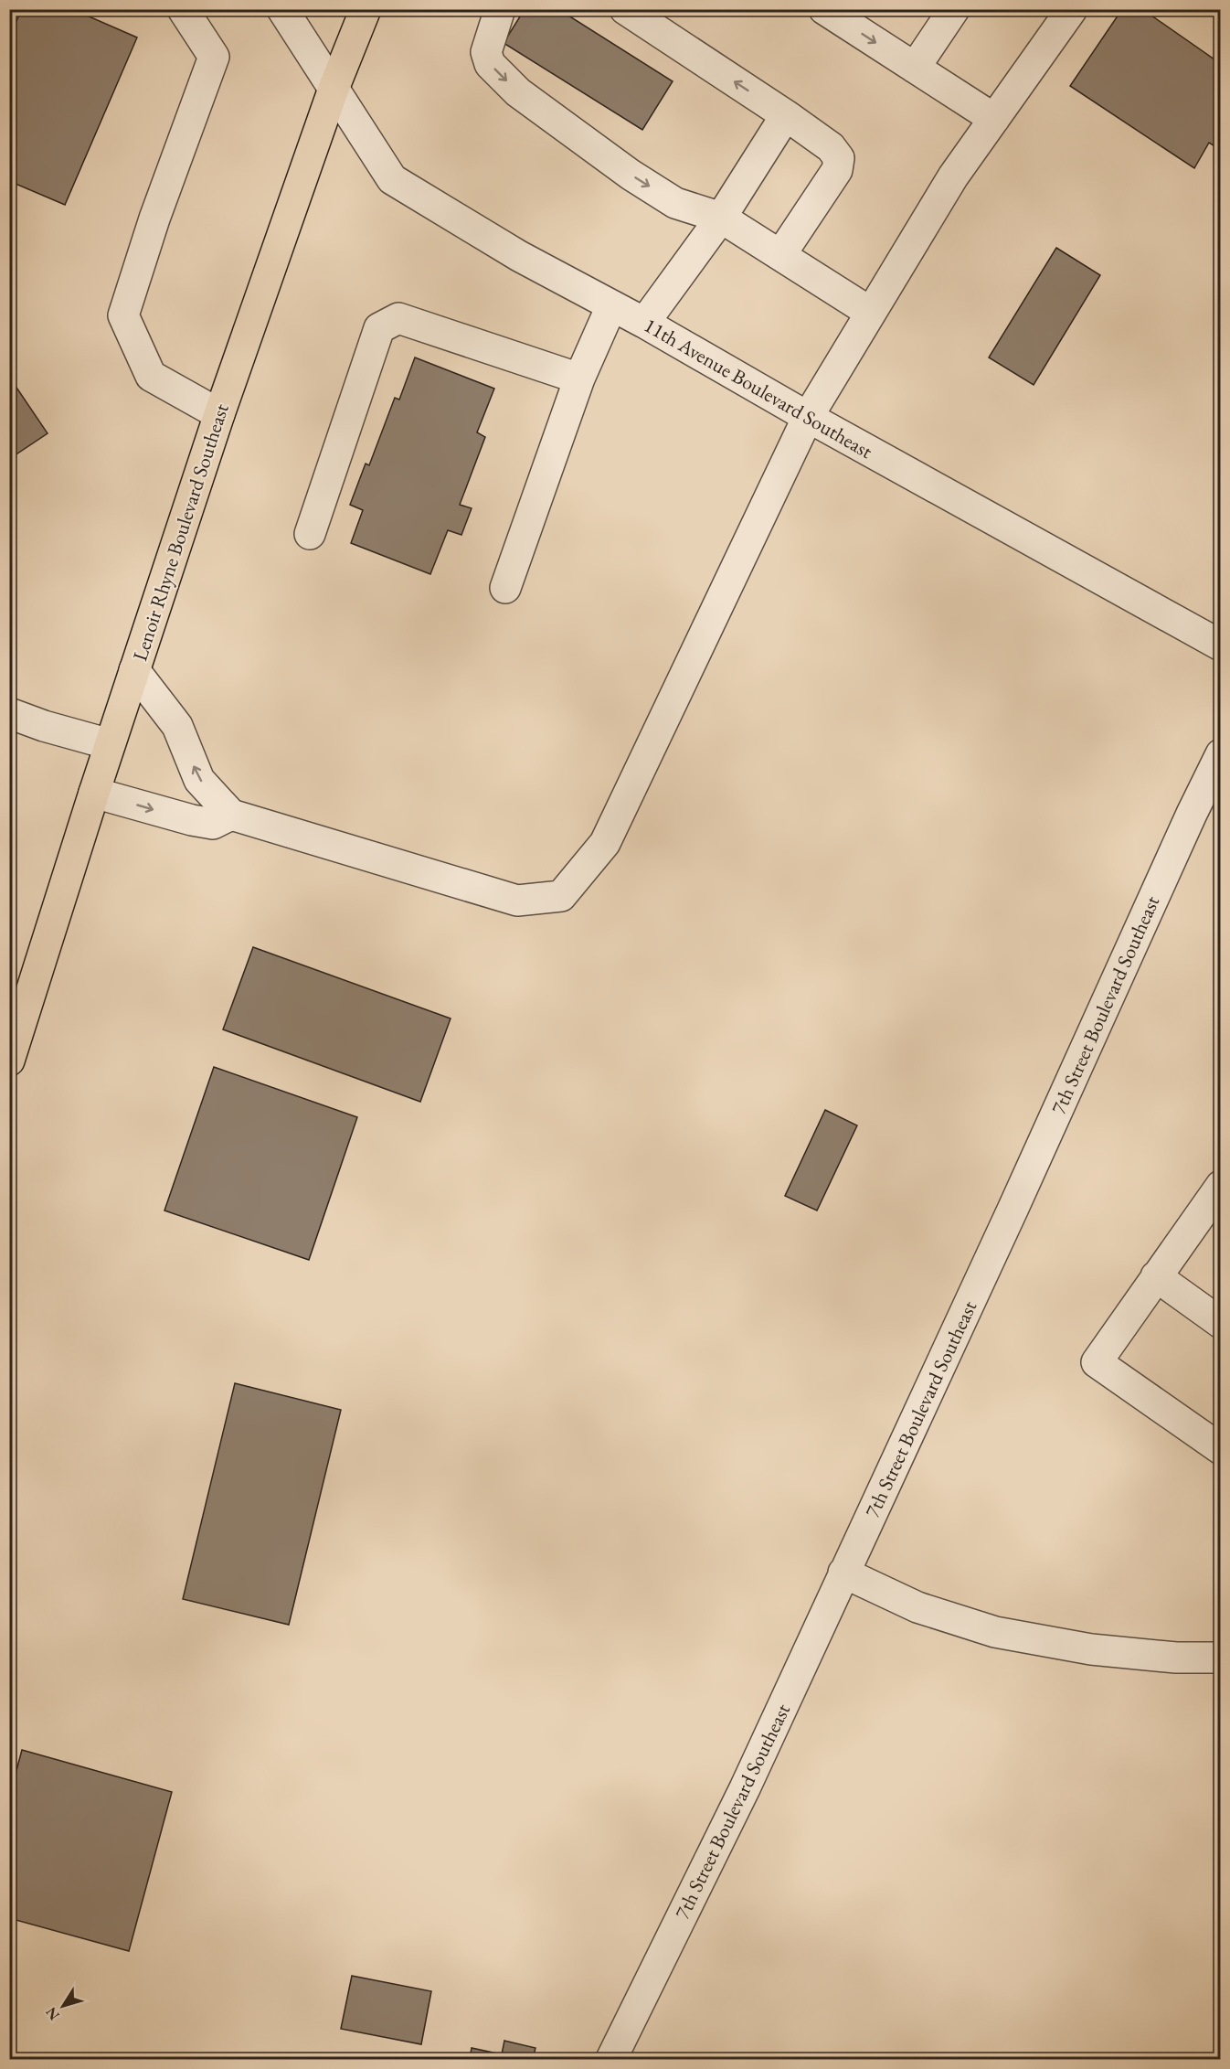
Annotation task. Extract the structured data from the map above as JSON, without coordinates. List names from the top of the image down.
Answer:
{
  "streets": {
    "main road": ["Lenoir Rhyne Boulevard Southeast"],
    "street": ["11th Avenue Boulevard Southeast", "7th Street Boulevard Southeast"]
  },
  "crossings": [
    ["11th Avenue Boulevard Southeast", "Lenoir Rhyne Boulevard Southeast"]
  ],
  "north": "bottom left"
}
